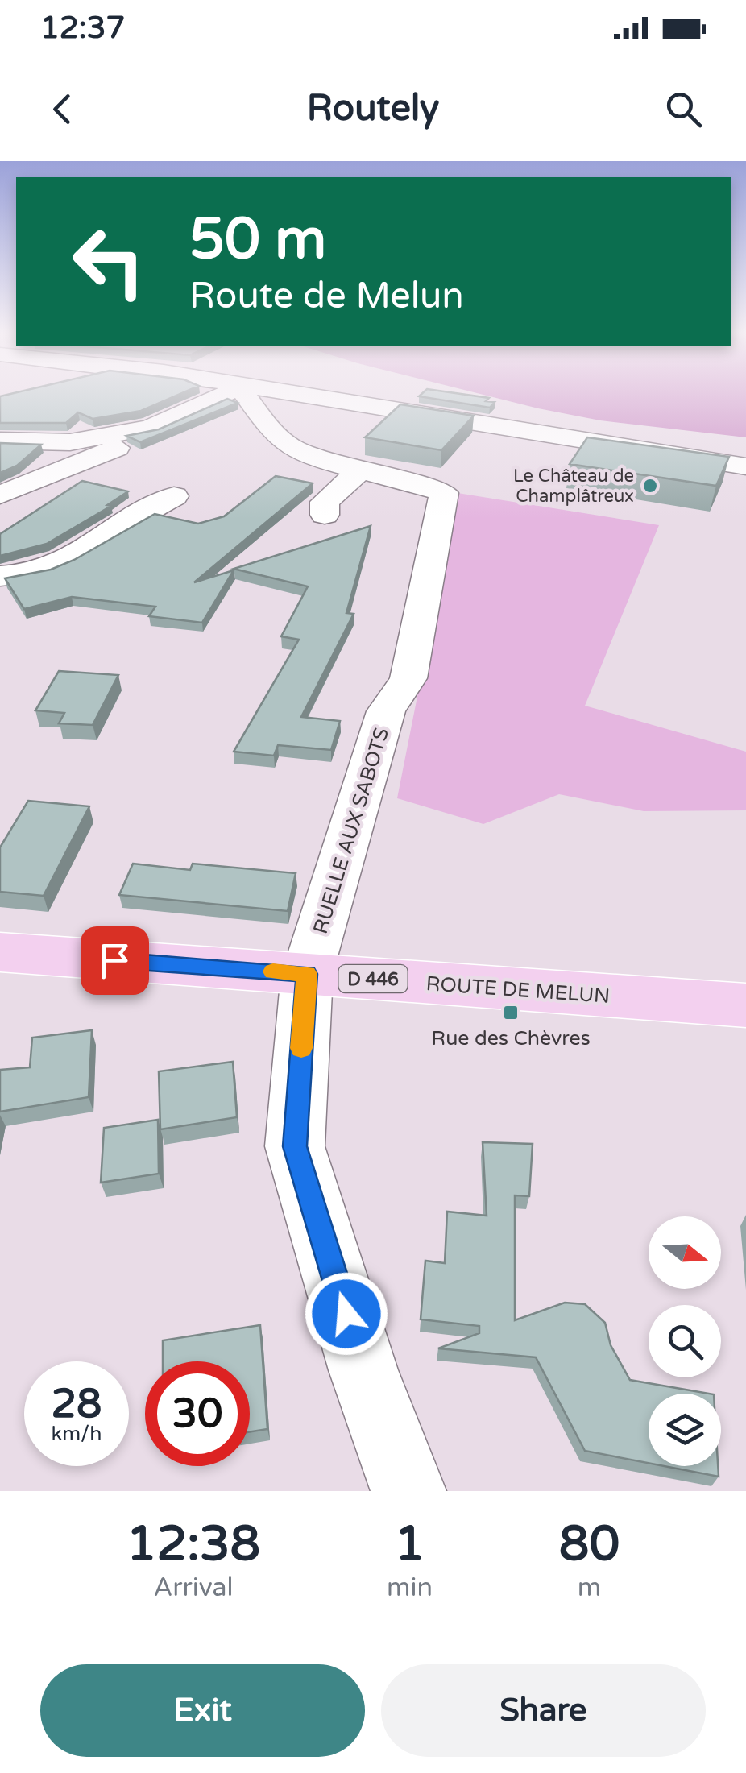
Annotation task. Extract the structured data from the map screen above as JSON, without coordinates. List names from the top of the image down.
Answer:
{
  "streets": {
    "main road": ["D 446", "ROUTE DE MELUN"],
    "street": ["RUELLE AUX SABOTS"]
  },
  "crossings": [
    ["RUELLE AUX SABOTS", "ROUTE DE MELUN"]
  ],
  "places": {
    "other": ["Le Château de Champlâtreux"],
    "transit": ["Rue des Chèvres"]
  },
  "north": "right",
  "page": {
    "status": "12:37",
    "header": "Routely",
    "turn": ["50 m", "Route de Melun"],
    "speed": "28 km/h",
    "limit": "30",
    "eta": [
      "12:38",
      "Arrival",
      "1",
      "min",
      "80",
      "m"
    ],
    "buttons": ["Exit", "Share"]
  }
}
